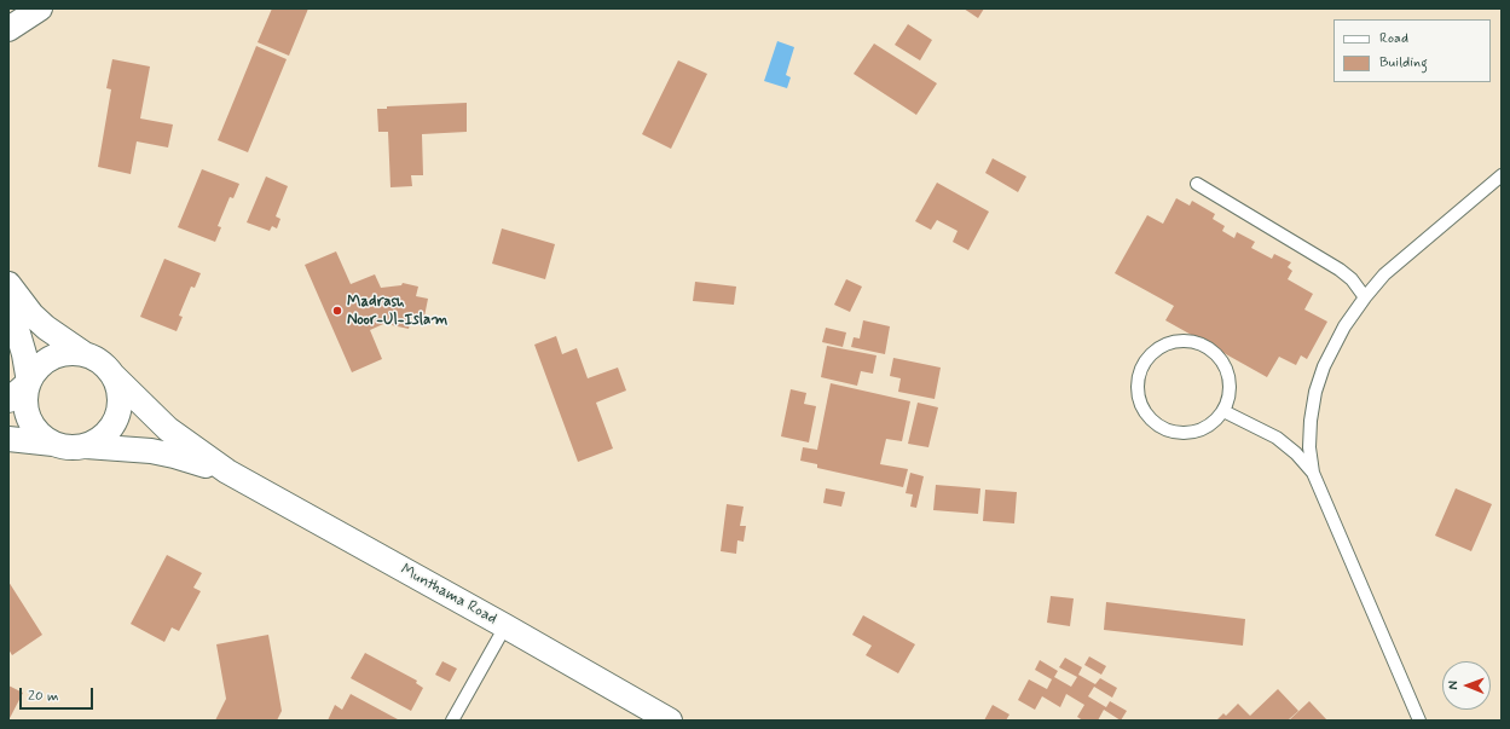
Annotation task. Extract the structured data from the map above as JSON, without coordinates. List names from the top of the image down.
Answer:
{
  "streets": {
    "street": ["Munthama Road"]
  },
  "places": ["Madrash Noor-Ul-Islam"],
  "legend": ["Road", "Building"],
  "scale_bar": "20 m",
  "north": "left"
}
